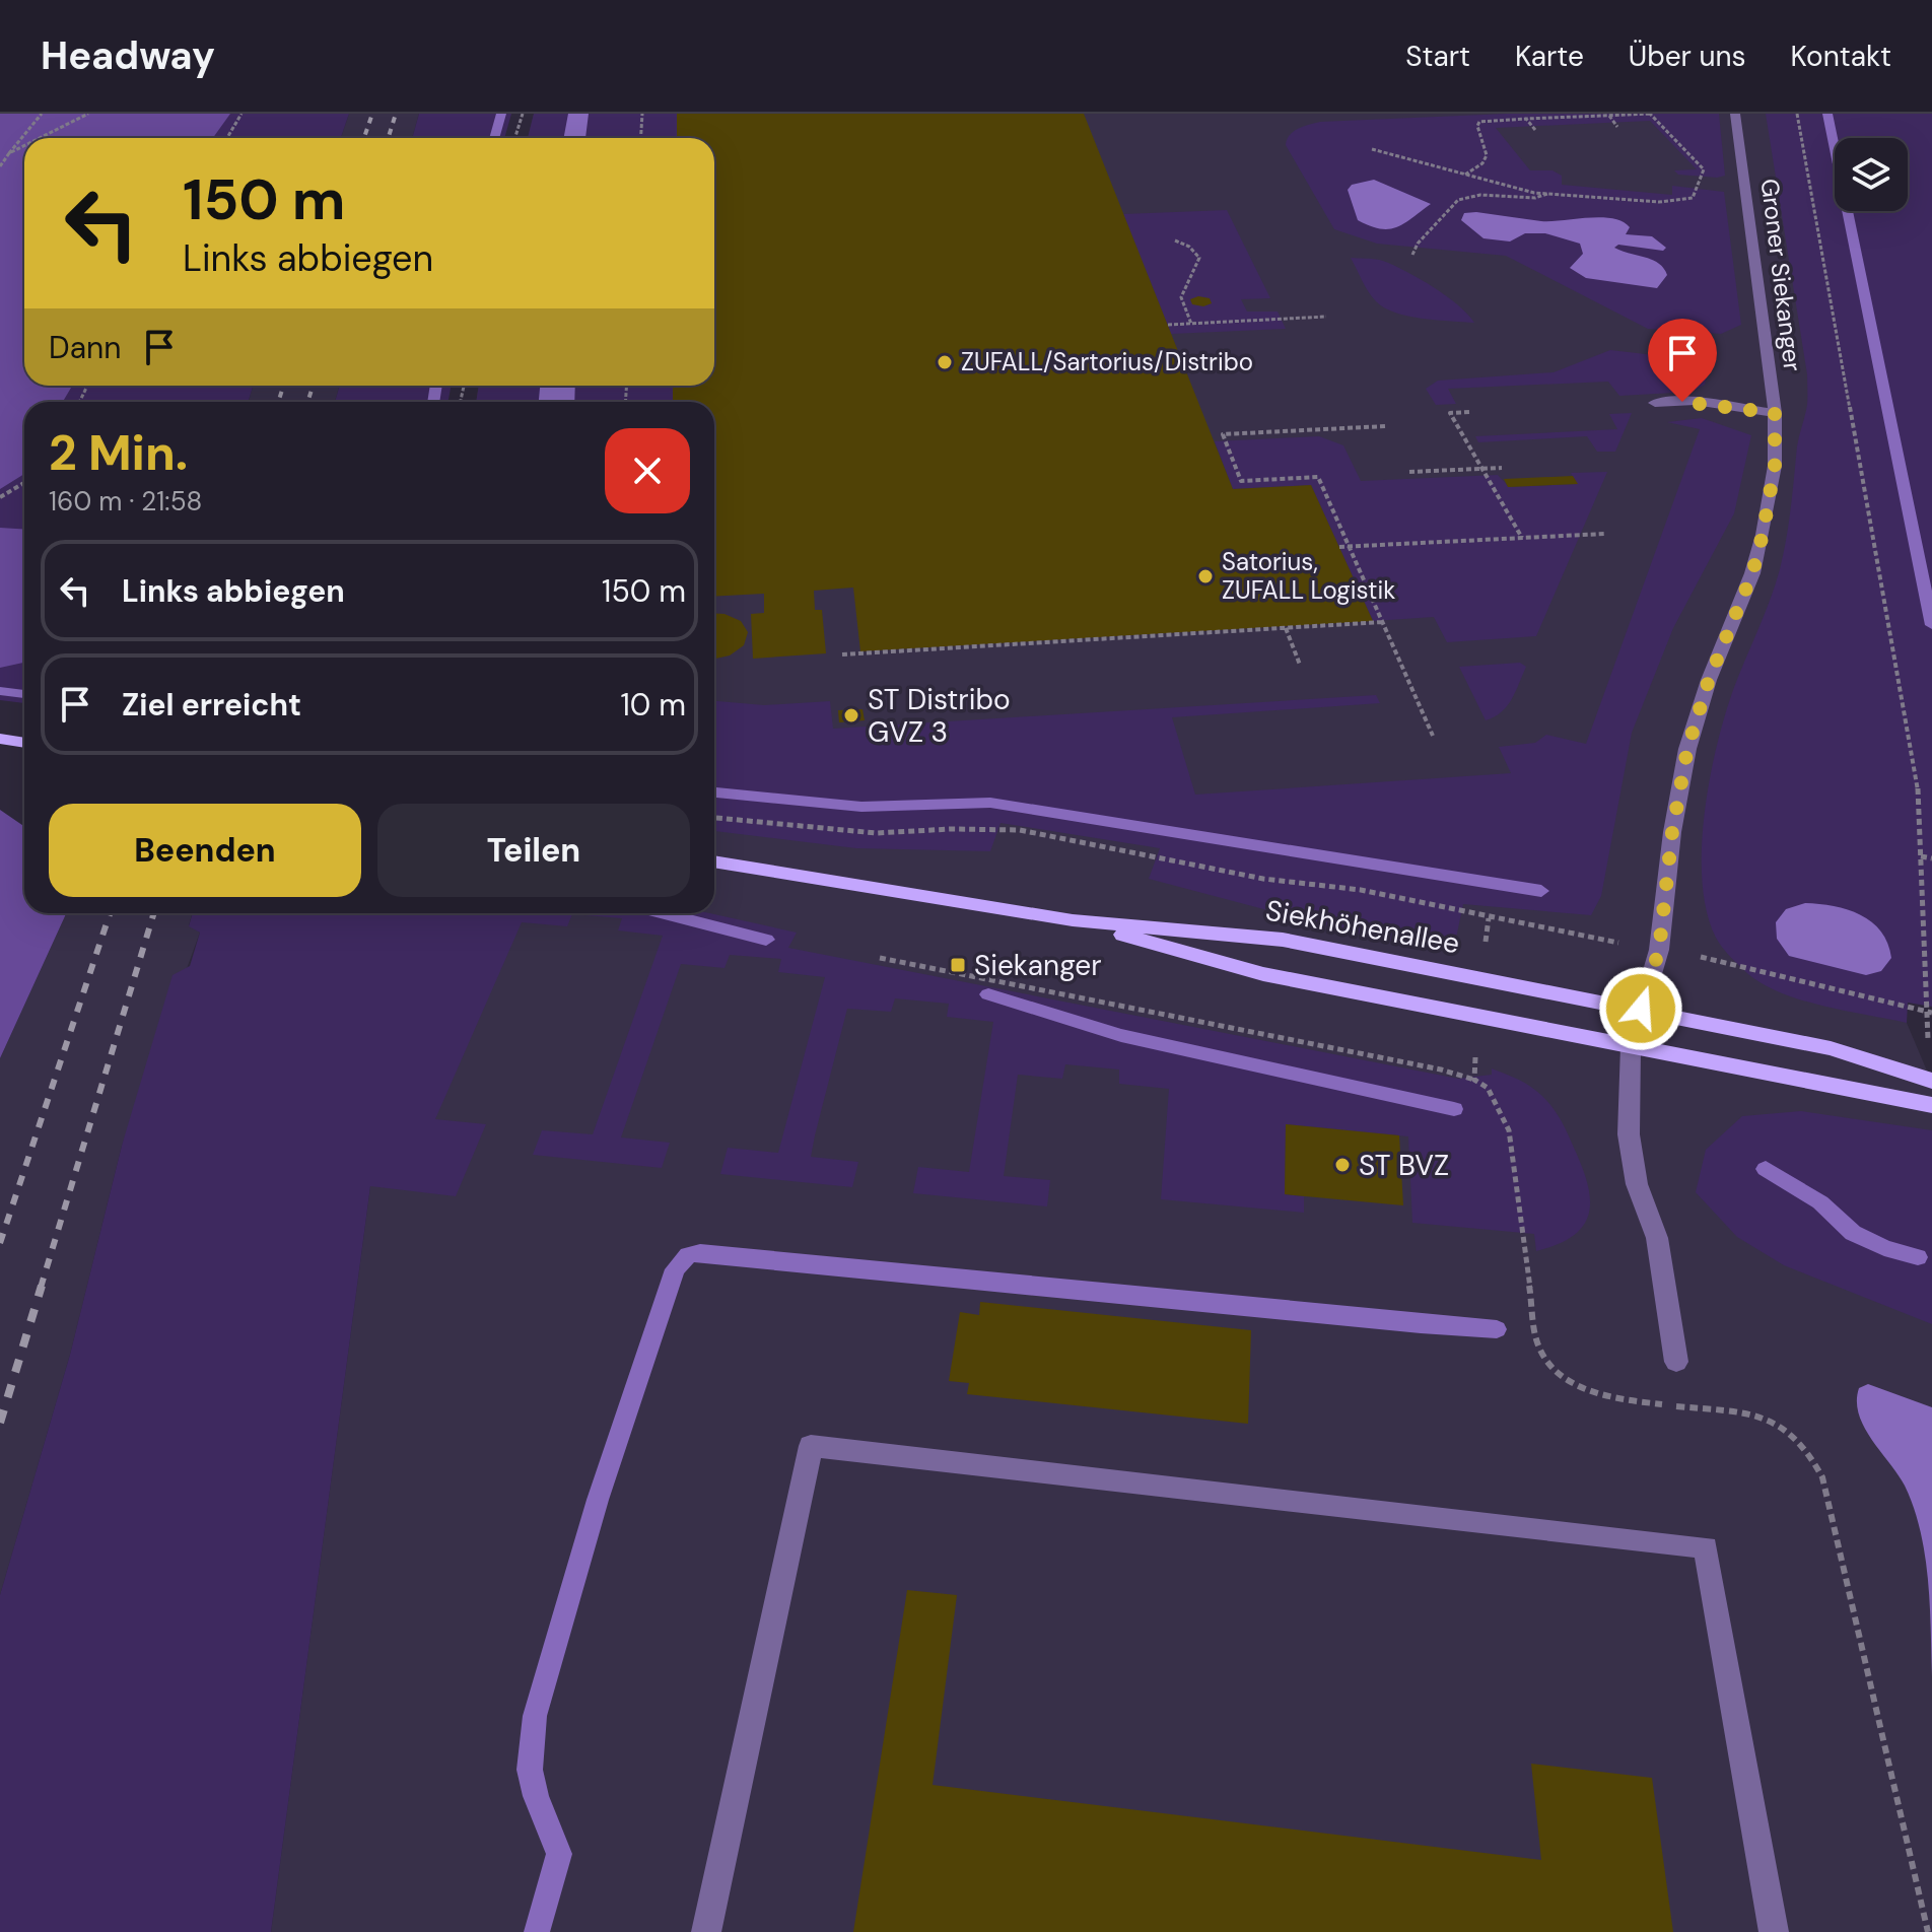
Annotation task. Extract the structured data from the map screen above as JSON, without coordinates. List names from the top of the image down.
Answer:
{
  "streets": {
    "main road": ["Siekhöhenallee"],
    "street": ["Groner Siekanger"]
  },
  "crossings": [
    ["Groner Siekanger", "Siekhöhenallee"]
  ],
  "places": {
    "other": [
      "ZUFALL/Sartorius/Distribo",
      "Satorius, ZUFALL Logistik",
      "ST Distribo GVZ 3",
      "ST BVZ"
    ],
    "transit": ["Siekanger"]
  },
  "page": {
    "header": "Headway",
    "nav": [
      "Start",
      "Karte",
      "Über uns",
      "Kontakt"
    ],
    "turn": ["150 m", "Links abbiegen"],
    "then": "Dann",
    "heading": ["2 Min.", "160 m · 21:58"],
    "list": [
      {
        "name": "Links abbiegen",
        "value": "150 m"
      },
      {
        "name": "Ziel erreicht",
        "value": "10 m"
      }
    ],
    "buttons": ["Beenden", "Teilen"]
  }
}
